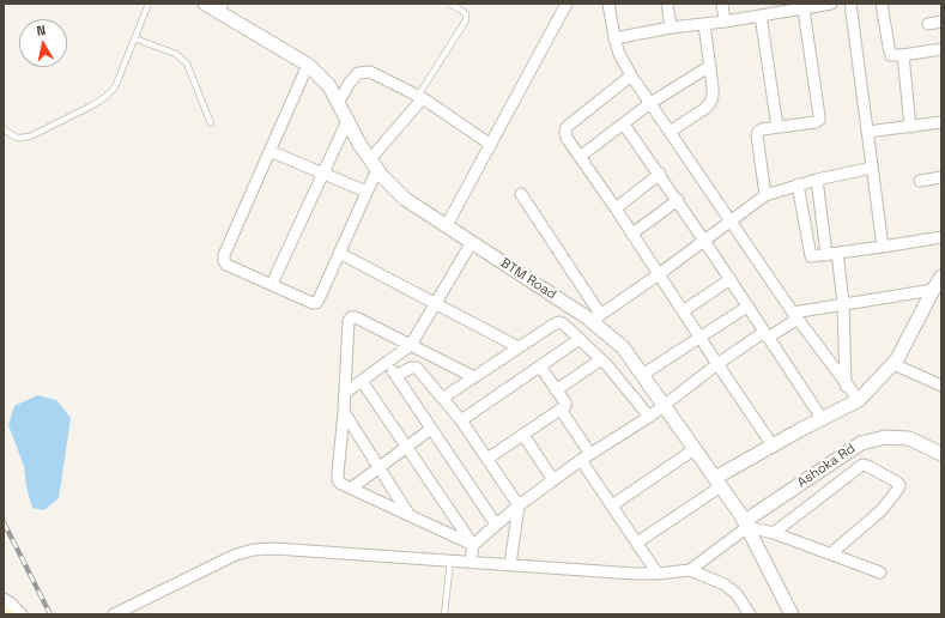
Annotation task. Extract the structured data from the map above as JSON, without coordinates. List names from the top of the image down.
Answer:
{
  "streets": {
    "street": ["BTM Road", "Ashoka Rd"]
  },
  "crossings": [
    ["BTM Road", "Ashoka Rd"]
  ],
  "north": "top"
}
